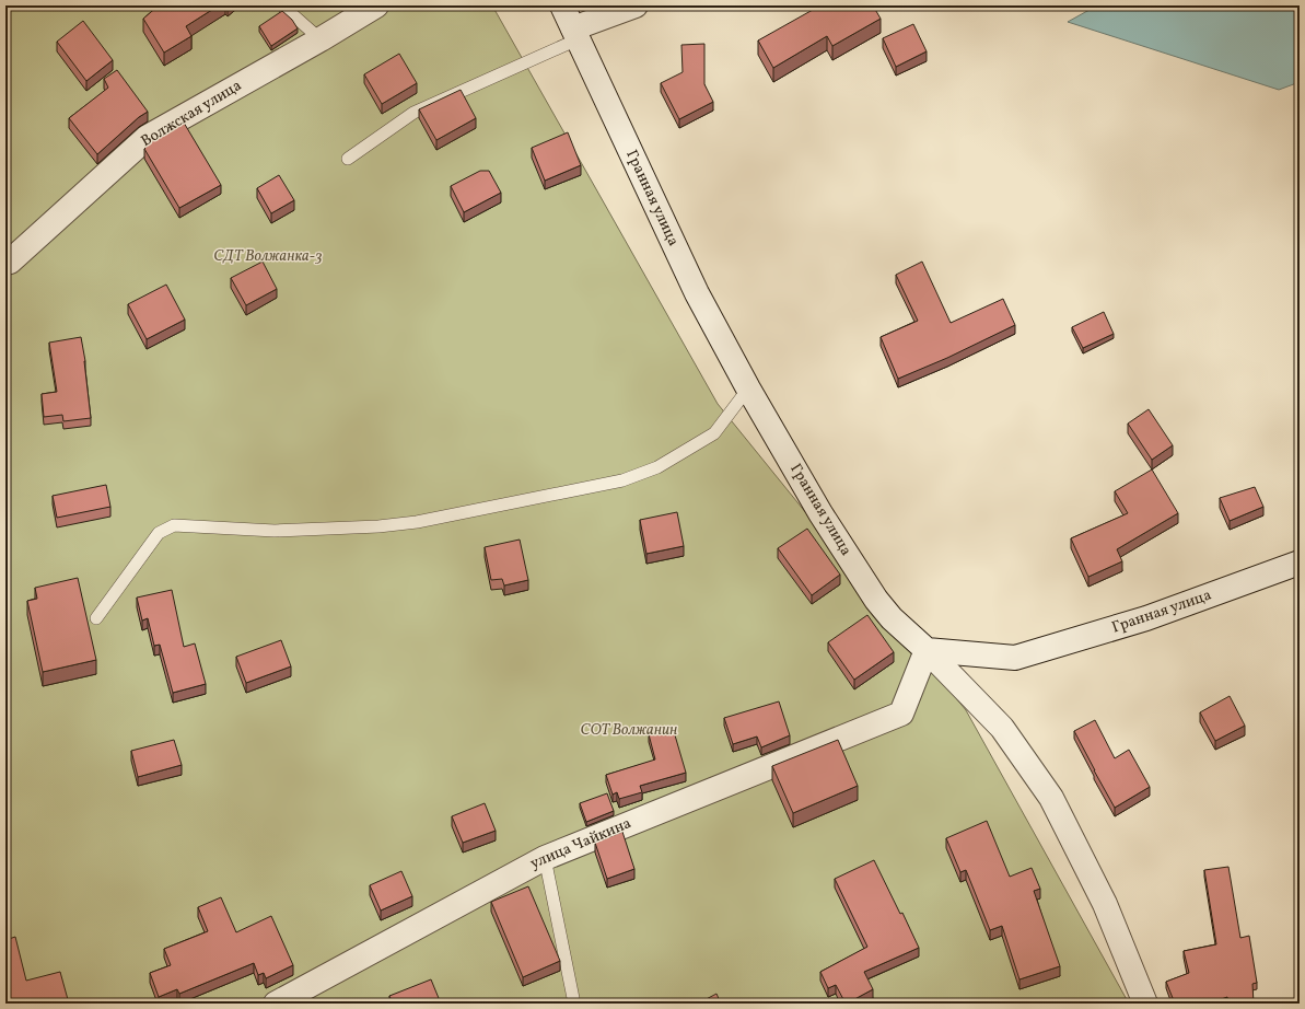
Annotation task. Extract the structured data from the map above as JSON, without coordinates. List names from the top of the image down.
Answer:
{
  "streets": {
    "street": ["Волжская улица", "Гранная улица", "улица Чайкина"]
  },
  "crossings": [
    ["Гранная улица", "улица Чайкина"]
  ],
  "parks": ["СДТ Волжанка-3", "СОТ Волжанин"]
}
